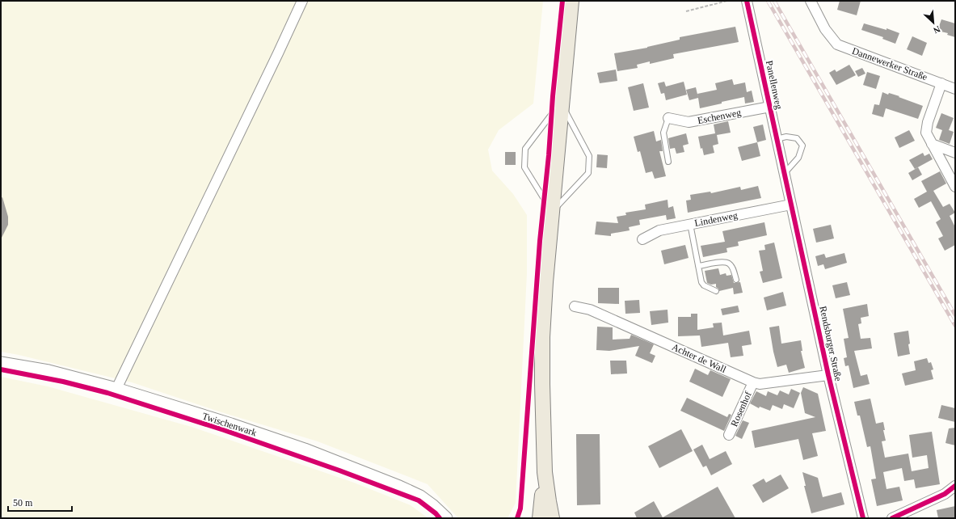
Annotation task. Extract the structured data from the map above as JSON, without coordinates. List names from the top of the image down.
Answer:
{
  "streets": {
    "street": [
      "Dannewerker Straße",
      "Panellenweg",
      "Eschenweg",
      "Lindenweg",
      "Rendsburger Straße",
      "Achter de Wall",
      "Rosenhof",
      "Twischenwark"
    ]
  },
  "crossings": [
    ["Panellenweg", "Eschenweg"],
    ["Panellenweg", "Rendsburger Straße"],
    ["Lindenweg", "Rendsburger Straße"],
    ["Rendsburger Straße", "Achter de Wall"],
    ["Achter de Wall", "Rosenhof"]
  ],
  "scale_bar": "50 m",
  "north": "bottom right"
}
